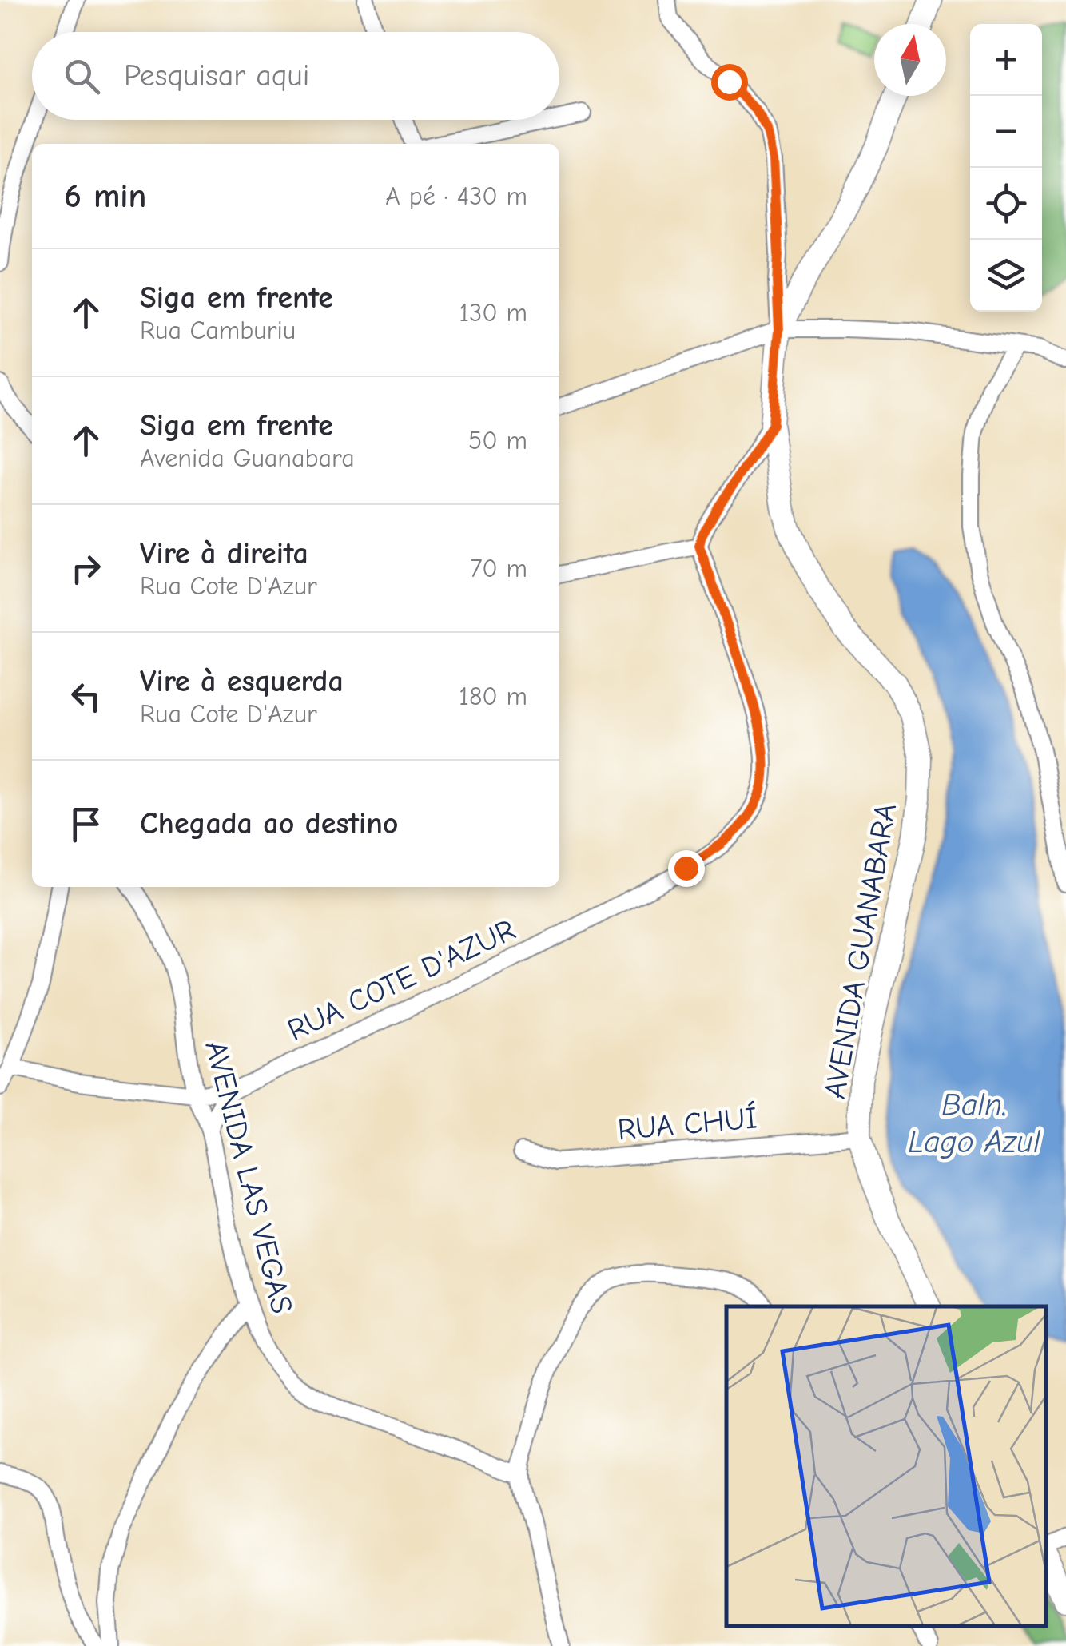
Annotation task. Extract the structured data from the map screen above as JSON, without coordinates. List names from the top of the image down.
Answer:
{
  "streets": {
    "street": [
      "AVENIDA GUANABARA",
      "RUA COTE D'AZUR",
      "RUA CHUÍ",
      "AVENIDA LAS VEGAS"
    ]
  },
  "crossings": [
    ["AVENIDA GUANABARA", "RUA CHUÍ"],
    ["RUA COTE D'AZUR", "AVENIDA LAS VEGAS"]
  ],
  "water": ["Baln. Lago Azul"],
  "north": "top",
  "page": {
    "map_buttons": ["+", "−"],
    "search": "Pesquisar aqui",
    "heading": ["6 min", "A pé · 430 m"],
    "list": [
      ["Siga em frente", "Rua Camburiu", "130 m"],
      ["Siga em frente", "Avenida Guanabara", "50 m"],
      ["Vire à direita", "Rua Cote D'Azur", "70 m"],
      ["Vire à esquerda", "Rua Cote D'Azur", "180 m"],
      "Chegada ao destino"
    ]
  }
}
